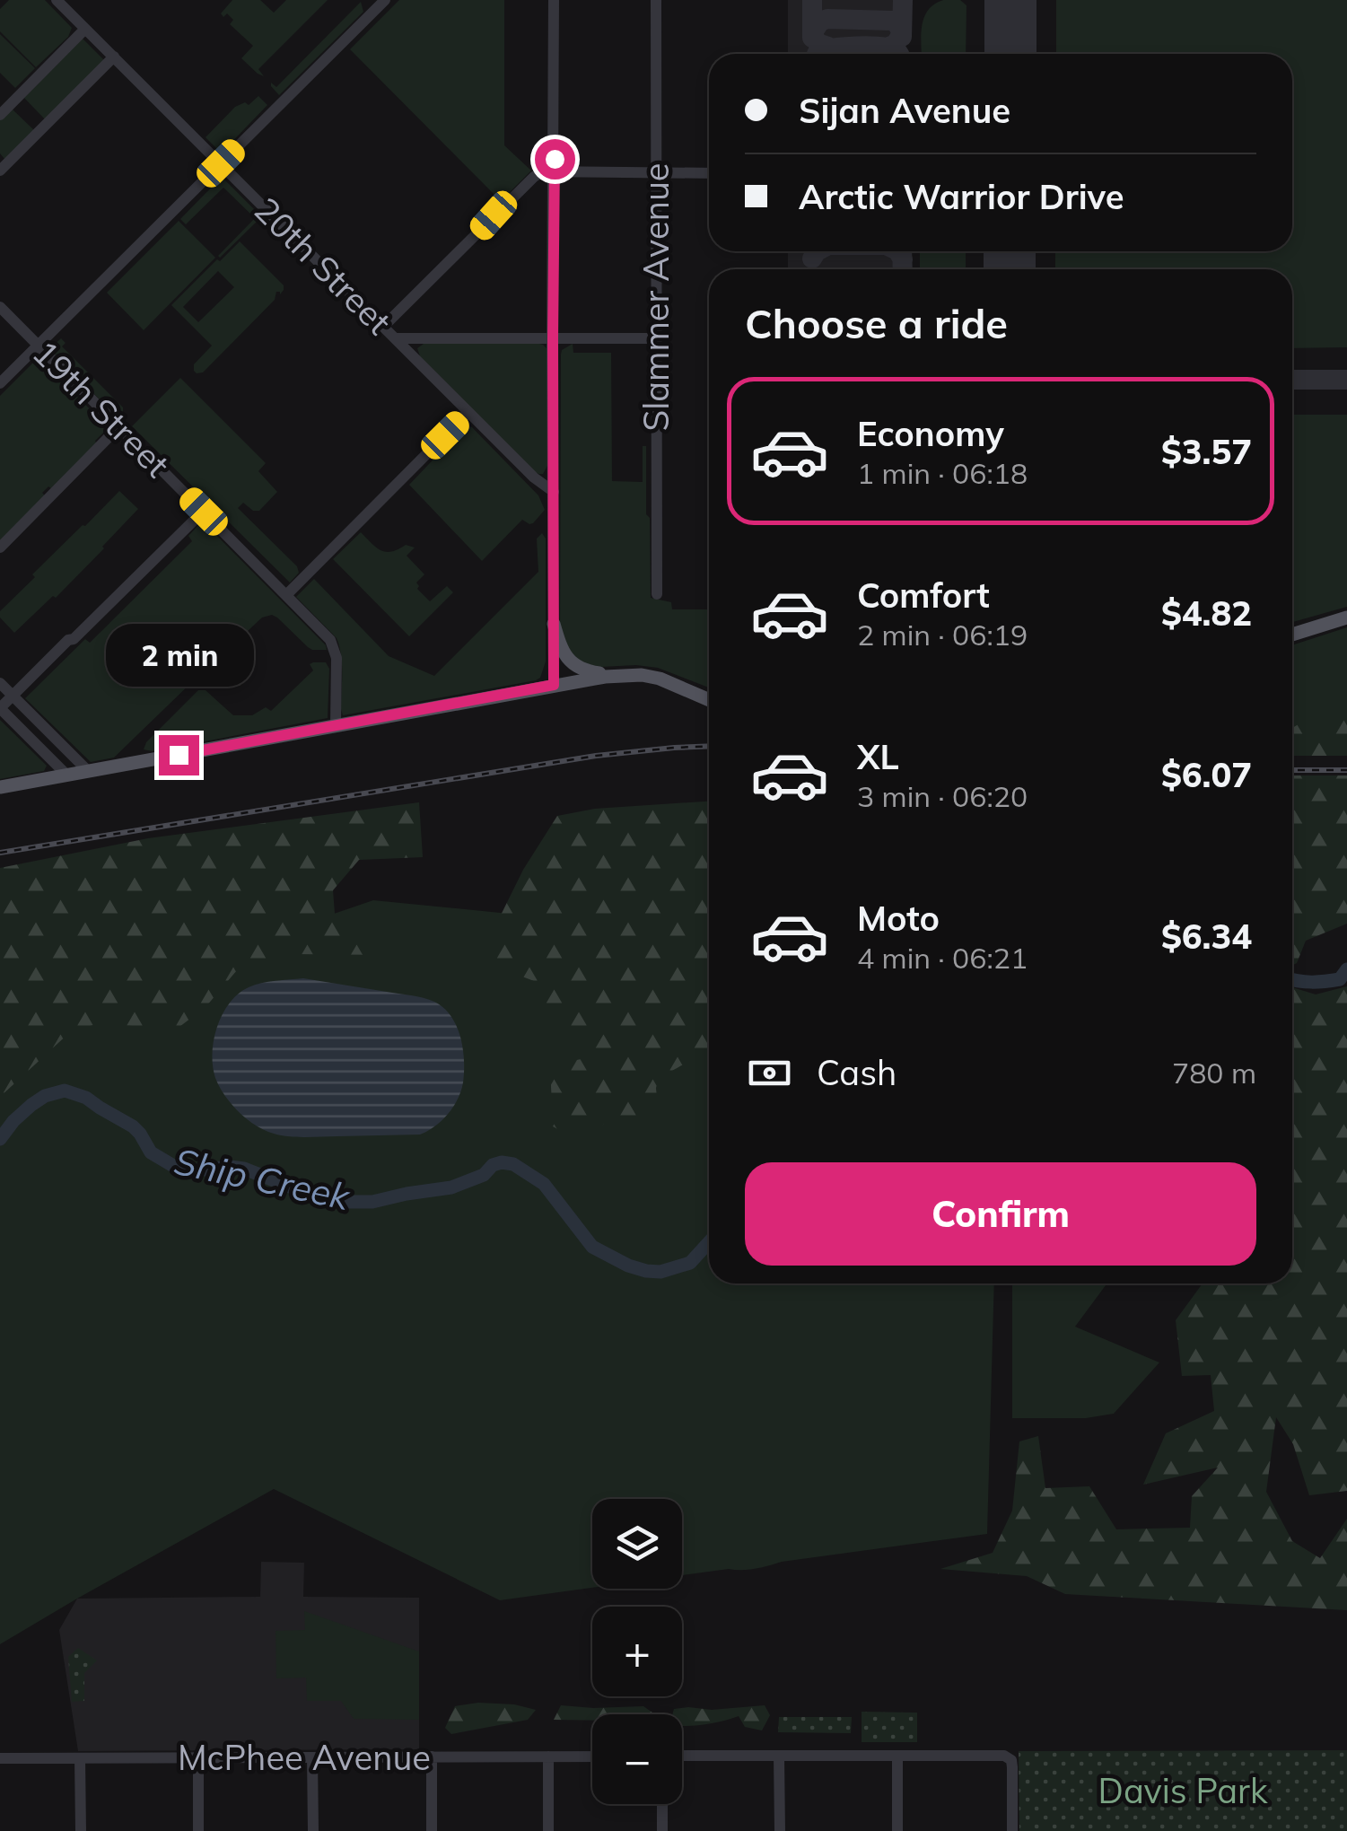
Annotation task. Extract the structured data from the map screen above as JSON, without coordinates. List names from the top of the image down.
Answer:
{
  "streets": {
    "street": [
      "20th Street",
      "Slammer Avenue",
      "19th Street",
      "McPhee Avenue"
    ]
  },
  "water": ["Ship Creek"],
  "parks": ["Davis Park"],
  "page": {
    "banner": ["Sijan Avenue", "Arctic Warrior Drive"],
    "heading": "Choose a ride",
    "list": [
      {
        "name": "Economy",
        "note": "1 min · 06:18",
        "value": "$3.57"
      },
      {
        "name": "Comfort",
        "note": "2 min · 06:19",
        "value": "$4.82"
      },
      {
        "name": "XL",
        "note": "3 min · 06:20",
        "value": "$6.07"
      },
      {
        "name": "Moto",
        "note": "4 min · 06:21",
        "value": "$6.34"
      }
    ],
    "bubble": "2 min",
    "pay": ["Cash", "780 m"],
    "buttons": "Confirm",
    "map_buttons": ["+", "−"]
  }
}
